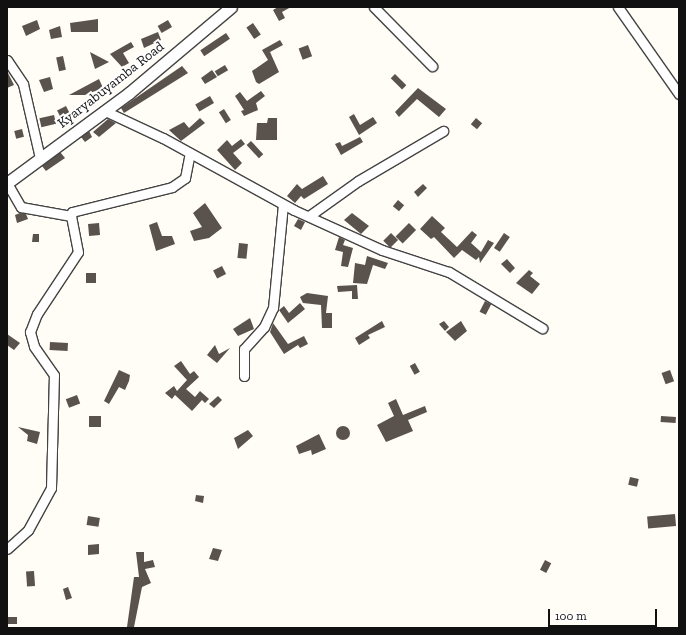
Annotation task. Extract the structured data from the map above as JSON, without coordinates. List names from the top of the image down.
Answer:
{
  "streets": {
    "street": ["Kyaryabuyamba Road"]
  },
  "scale_bar": "100 m"
}
